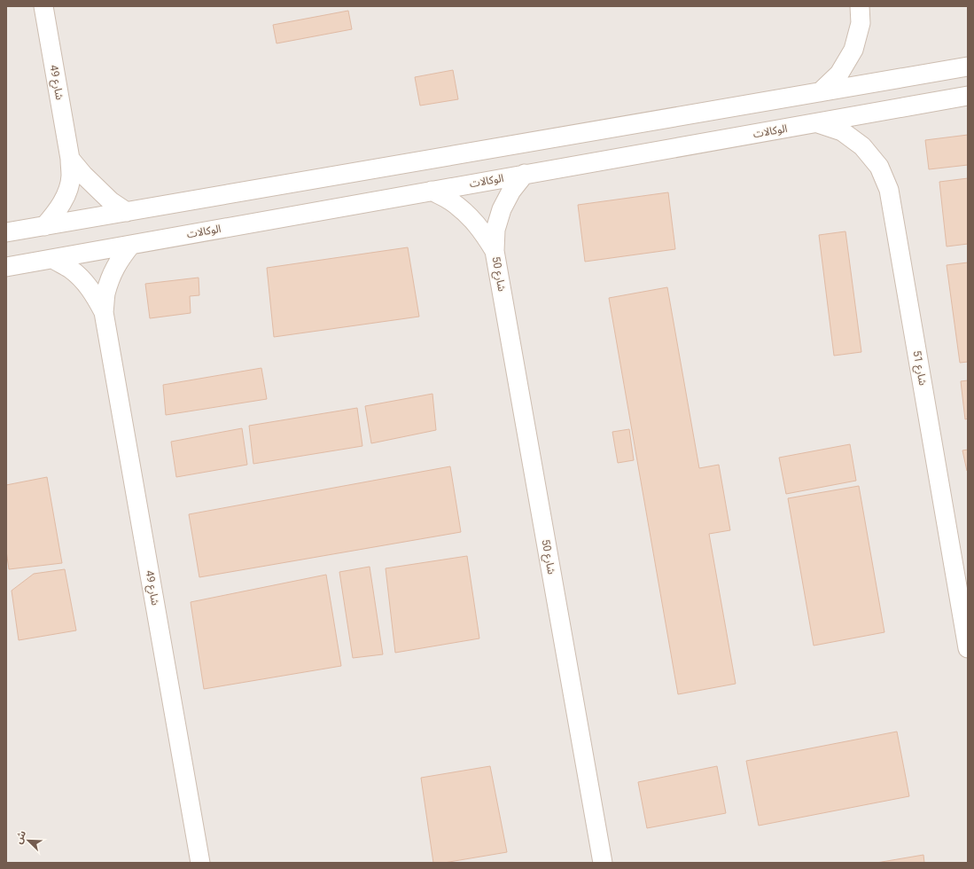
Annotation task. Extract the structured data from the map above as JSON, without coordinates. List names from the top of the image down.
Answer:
{
  "streets": {
    "street": [
      "شارع 49",
      "الوكالات",
      "شارع 50",
      "شارع 51"
    ]
  },
  "crossings": [
    ["شارع 49", "الوكالات"],
    ["الوكالات", "شارع 50"],
    ["الوكالات", "شارع 51"]
  ],
  "north": "top left"
}
